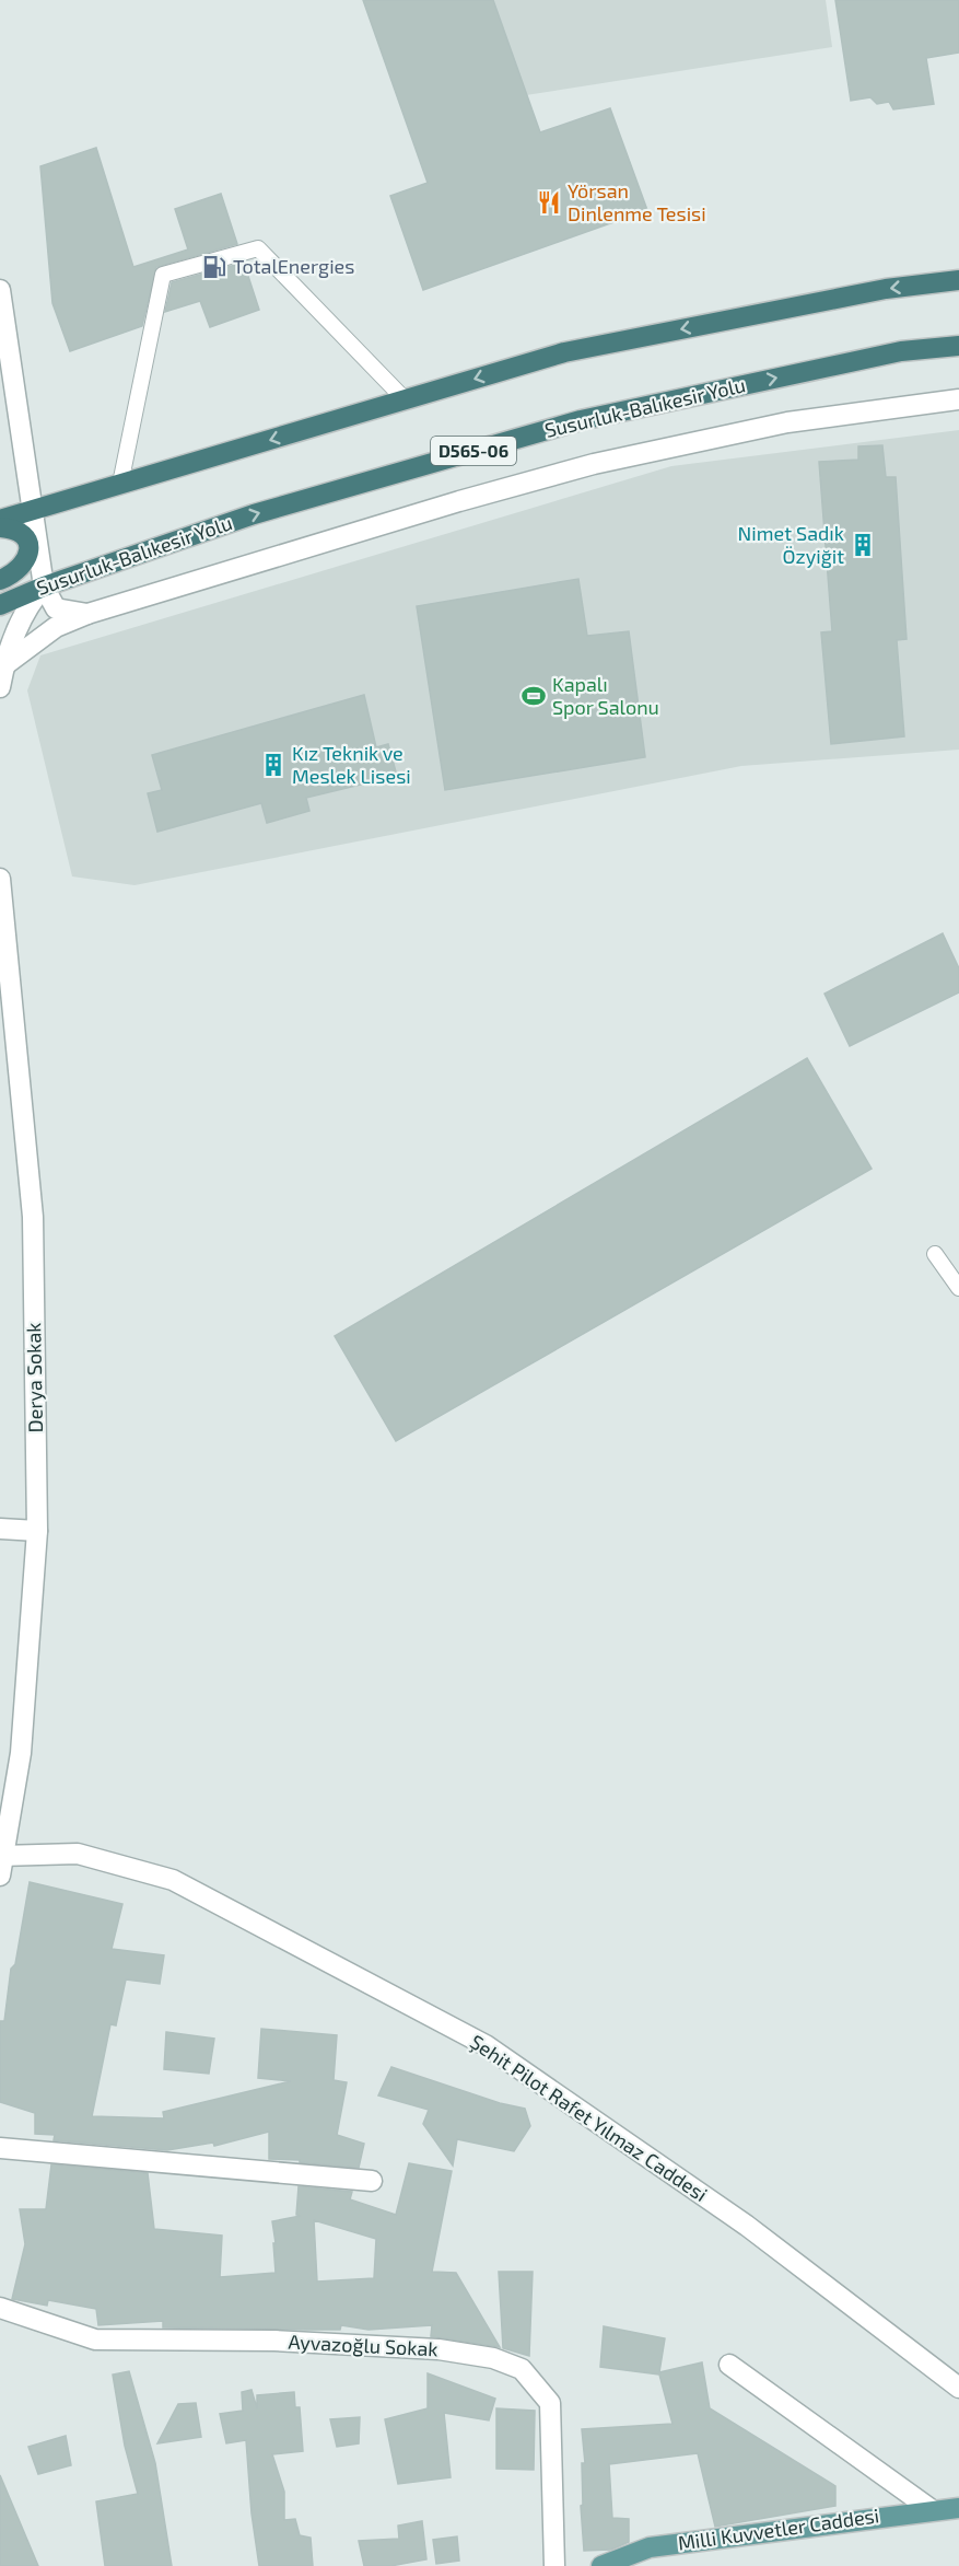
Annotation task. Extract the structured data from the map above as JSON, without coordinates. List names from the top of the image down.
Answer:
{
  "streets": {
    "highway": ["Susurluk-Balıkesir Yolu", "D565-06"],
    "main road": ["Milli Kuvvetler Caddesi"],
    "street": ["Derya Sokak", "Şehit Pilot Rafet Yılmaz Caddesi", "Ayvazoğlu Sokak"]
  },
  "crossings": [
    ["Derya Sokak", "Şehit Pilot Rafet Yılmaz Caddesi"]
  ],
  "places": {
    "restaurant": ["Yörsan Dinlenme Tesisi"],
    "fuel station": ["TotalEnergies"],
    "building": ["Nimet Sadık Özyiğit", "Kız Teknik ve Meslek Lisesi"],
    "sports": ["Kapalı Spor Salonu"]
  }
}
